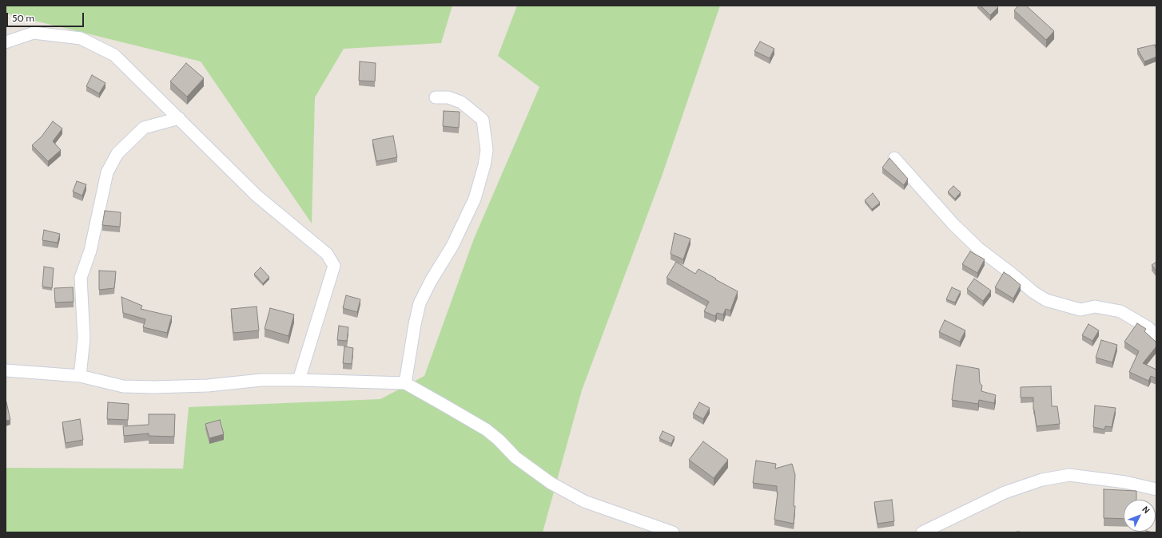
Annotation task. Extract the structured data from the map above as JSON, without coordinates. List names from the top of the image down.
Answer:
{
  "scale_bar": "50 m",
  "north": "top right"
}
